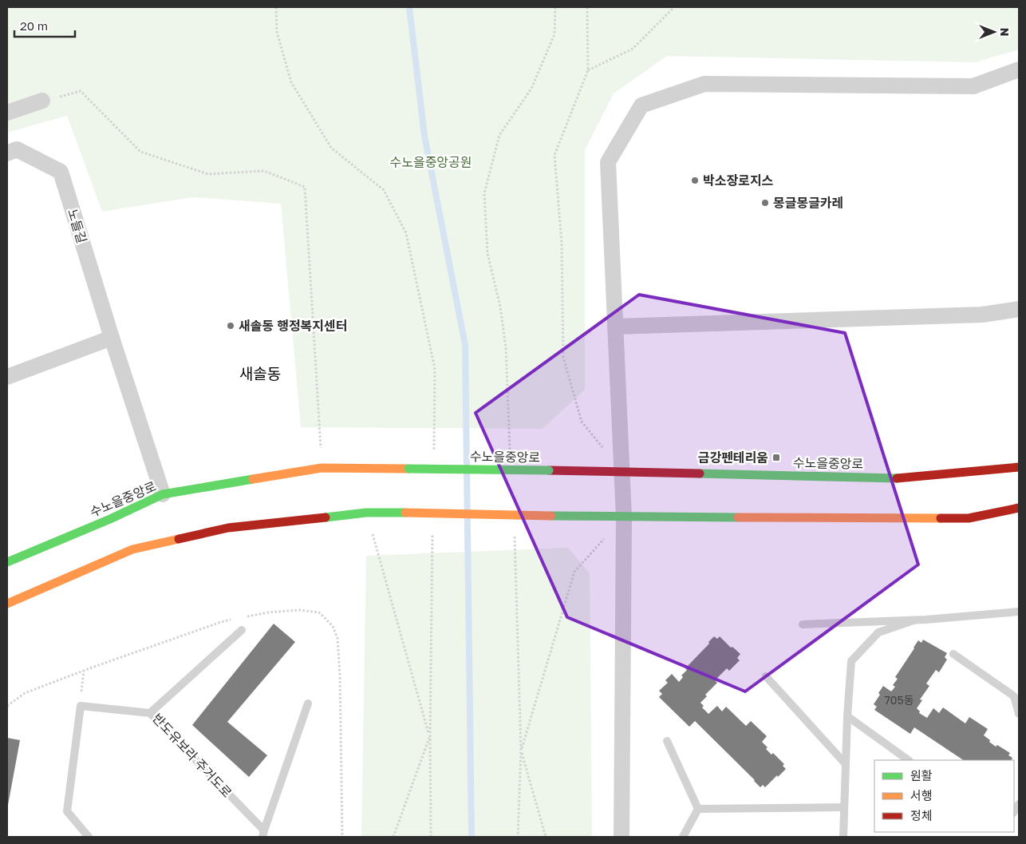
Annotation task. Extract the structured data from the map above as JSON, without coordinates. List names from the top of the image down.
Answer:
{
  "streets": {
    "main road": ["수노을중앙로"],
    "street": ["노들길"],
    "lane": ["반도유보라 주거도로"]
  },
  "crossings": [
    ["노들길", "수노을중앙로"]
  ],
  "districts": ["새솔동"],
  "parks": ["수노을중앙공원"],
  "places": {
    "other": ["박소장로지스", "몽글몽글카레", "새솔동 행정복지센터"],
    "transit": ["금강펜테리움"]
  },
  "house_numbers": ["705동"],
  "legend": ["원활", "서행", "정체"],
  "scale_bar": "20 m",
  "north": "right"
}
